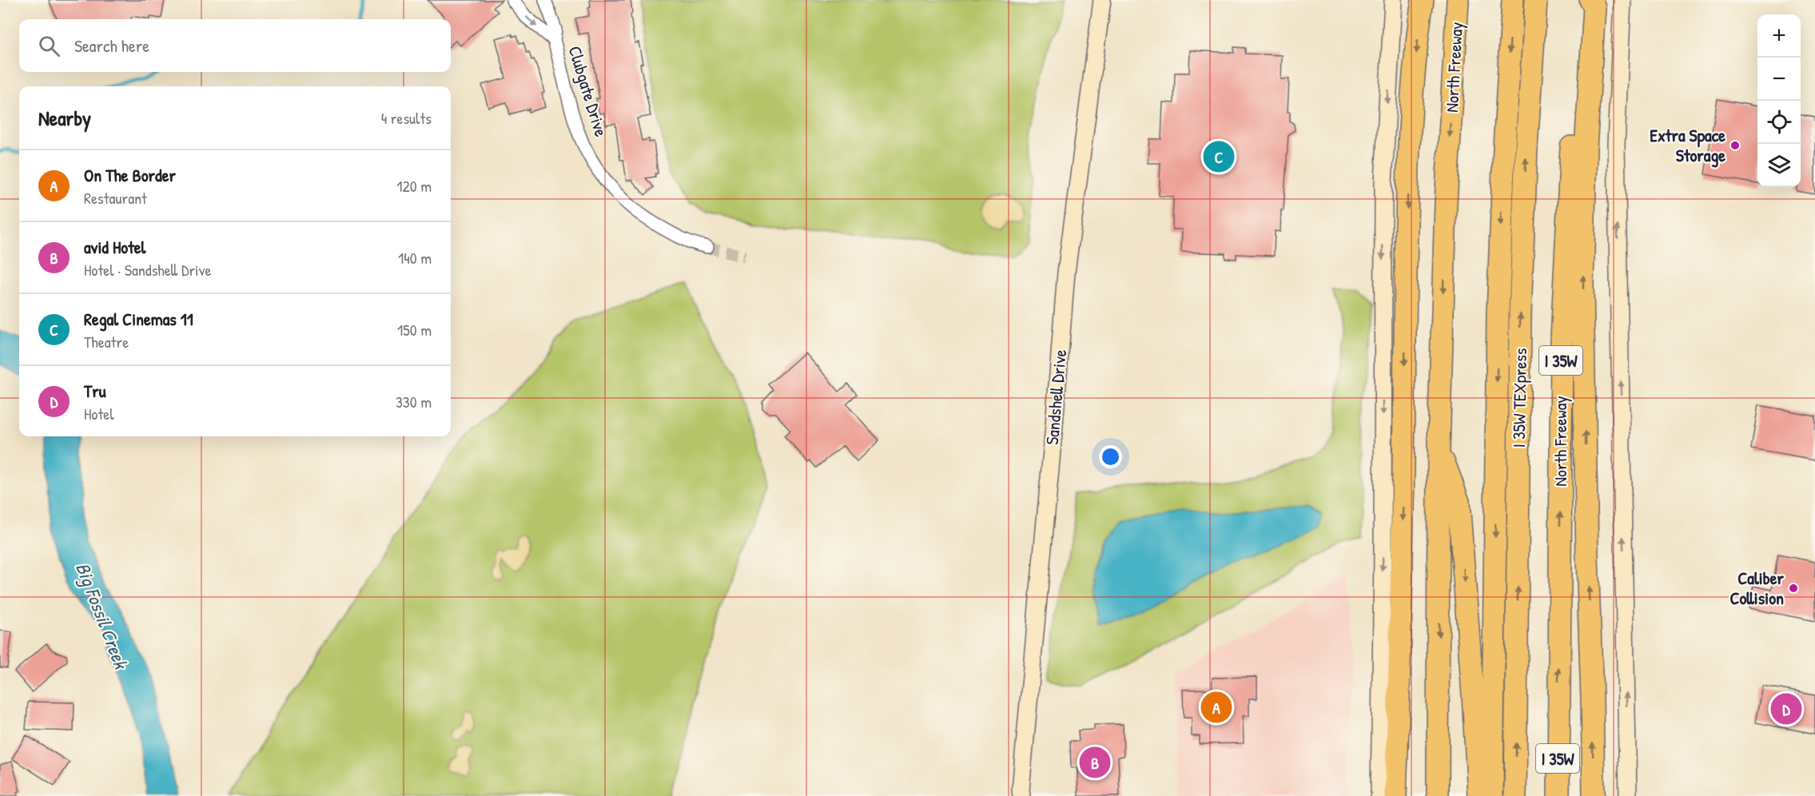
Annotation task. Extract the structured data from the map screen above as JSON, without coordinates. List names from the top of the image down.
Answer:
{
  "streets": {
    "highway": ["North Freeway", "I 35W", "I 35W TEXpress"],
    "main road": ["Sandshell Drive"],
    "street": ["Clubgate Drive"]
  },
  "water": ["Big Fossil Creek"],
  "places": ["Extra Space Storage", "Caliber Collision"],
  "page": {
    "map_buttons": ["+", "−"],
    "search": "Search here",
    "heading": ["Nearby", "4 results"],
    "pins": [
      "C",
      "A",
      "D",
      "B"
    ],
    "list": [
      {
        "mark": "A",
        "name": "On The Border",
        "note": "Restaurant",
        "value": "120 m"
      },
      {
        "mark": "B",
        "name": "avid Hotel",
        "note": "Hotel · Sandshell Drive",
        "value": "140 m"
      },
      {
        "mark": "C",
        "name": "Regal Cinemas 11",
        "note": "Theatre",
        "value": "150 m"
      },
      {
        "mark": "D",
        "name": "Tru",
        "note": "Hotel",
        "value": "330 m"
      }
    ]
  }
}
